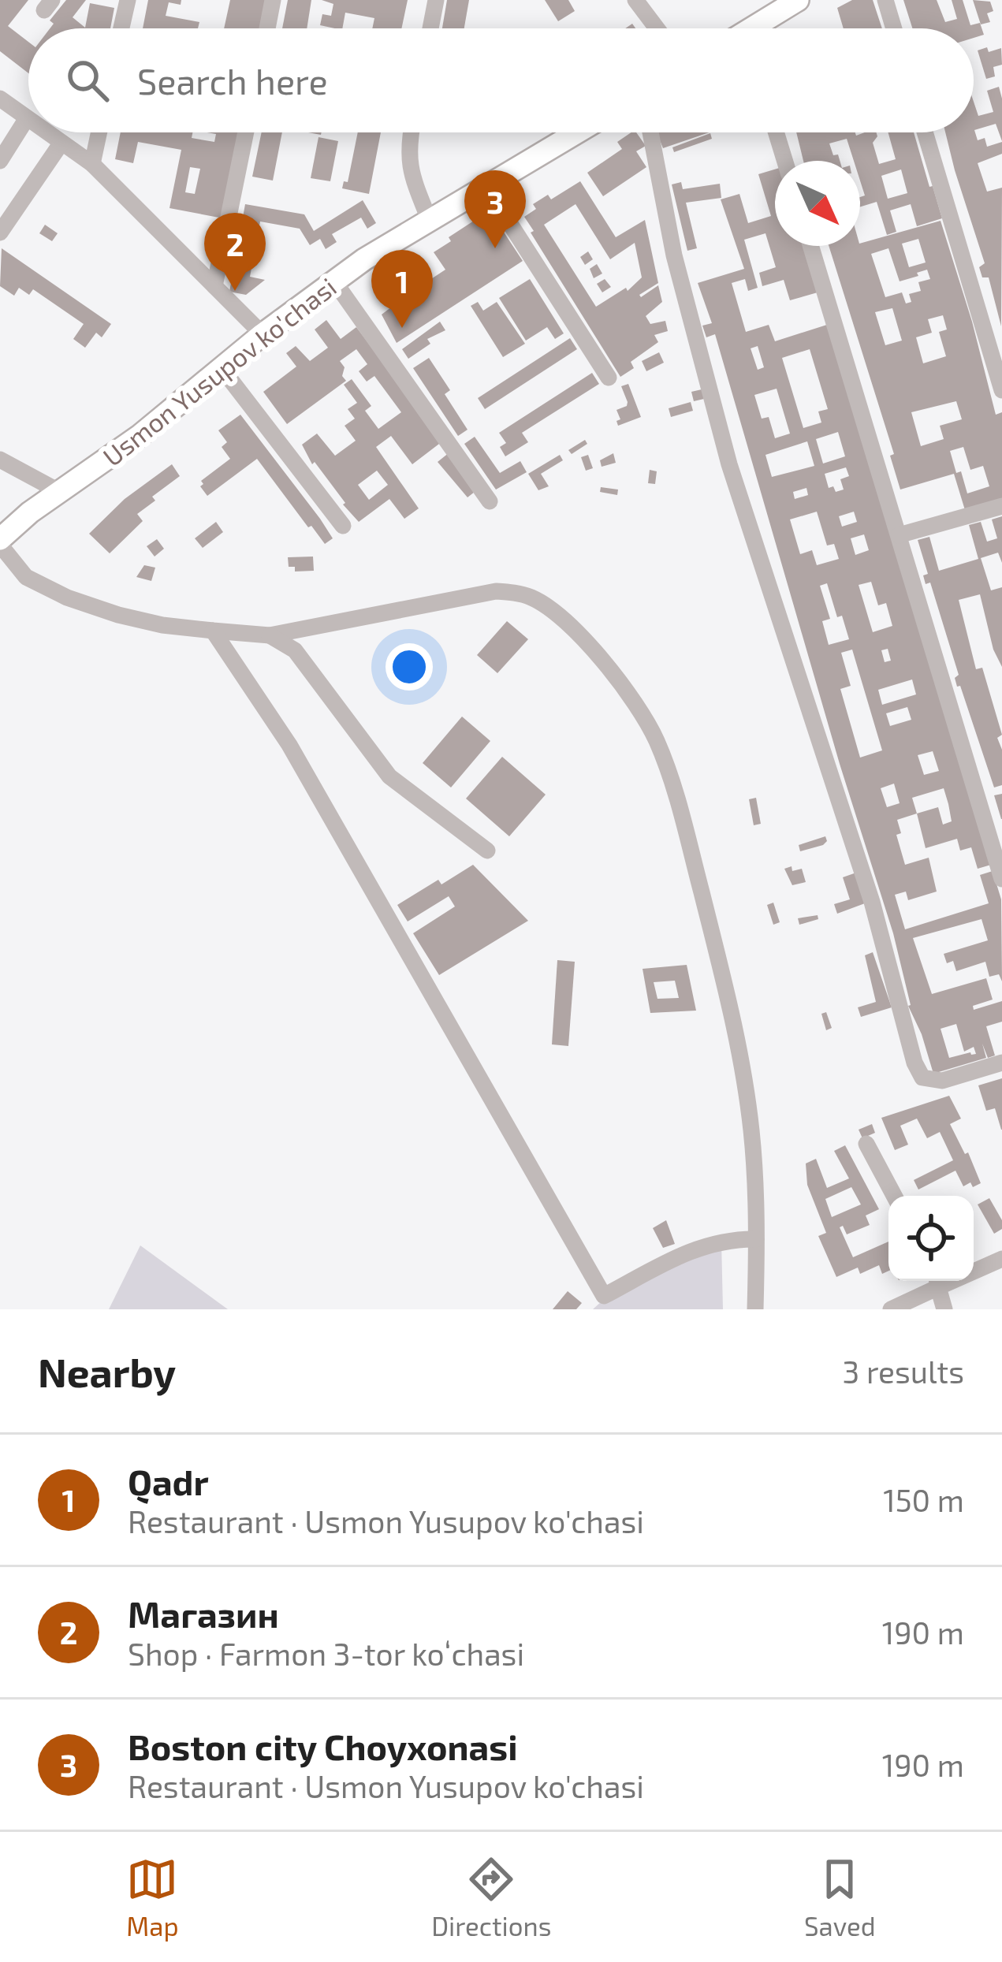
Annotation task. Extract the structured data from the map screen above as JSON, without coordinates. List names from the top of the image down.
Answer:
{
  "streets": {
    "main road": ["Usmon Yusupov ko'chasi"]
  },
  "north": "bottom right",
  "page": {
    "search": "Search here",
    "pins": ["3", "2", "1"],
    "heading": ["Nearby", "3 results"],
    "list": [
      {
        "mark": "1",
        "name": "Qadr",
        "note": "Restaurant · Usmon Yusupov ko'chasi",
        "value": "150 m"
      },
      {
        "mark": "2",
        "name": "Магазин",
        "note": "Shop · Farmon 3-tor koʻchasi",
        "value": "190 m"
      },
      {
        "mark": "3",
        "name": "Boston city Choyxonasi",
        "note": "Restaurant · Usmon Yusupov ko'chasi",
        "value": "190 m"
      }
    ],
    "nav": ["Map", "Directions", "Saved"]
  }
}
